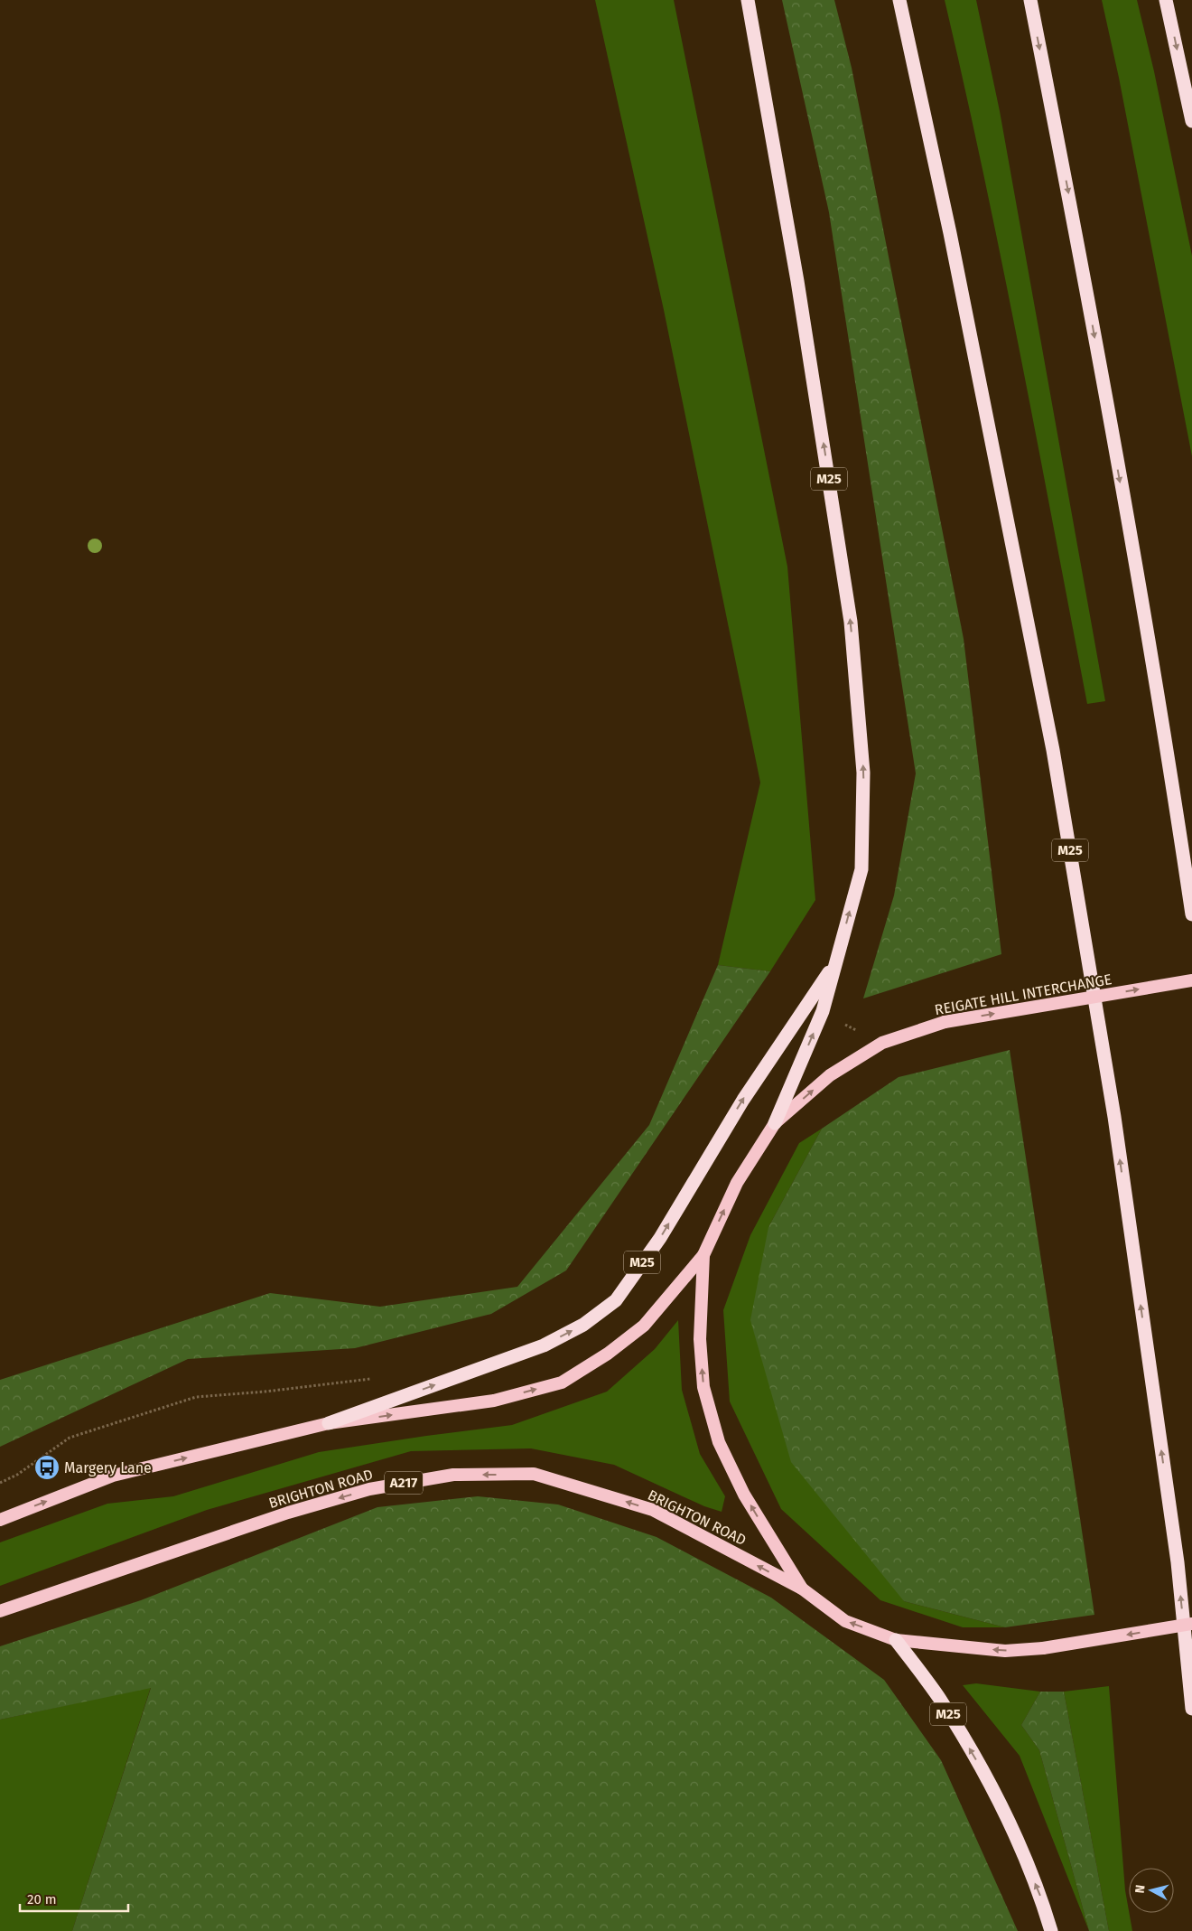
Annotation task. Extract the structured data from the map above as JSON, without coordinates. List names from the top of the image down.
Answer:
{
  "streets": {
    "highway": [
      "M25",
      "REIGATE HILL INTERCHANGE",
      "A217",
      "BRIGHTON ROAD"
    ]
  },
  "crossings": [
    ["M25", "REIGATE HILL INTERCHANGE"],
    ["REIGATE HILL INTERCHANGE", "BRIGHTON ROAD"]
  ],
  "places": {
    "bus stop": ["Margery Lane"]
  },
  "scale_bar": "20 m",
  "north": "left"
}
